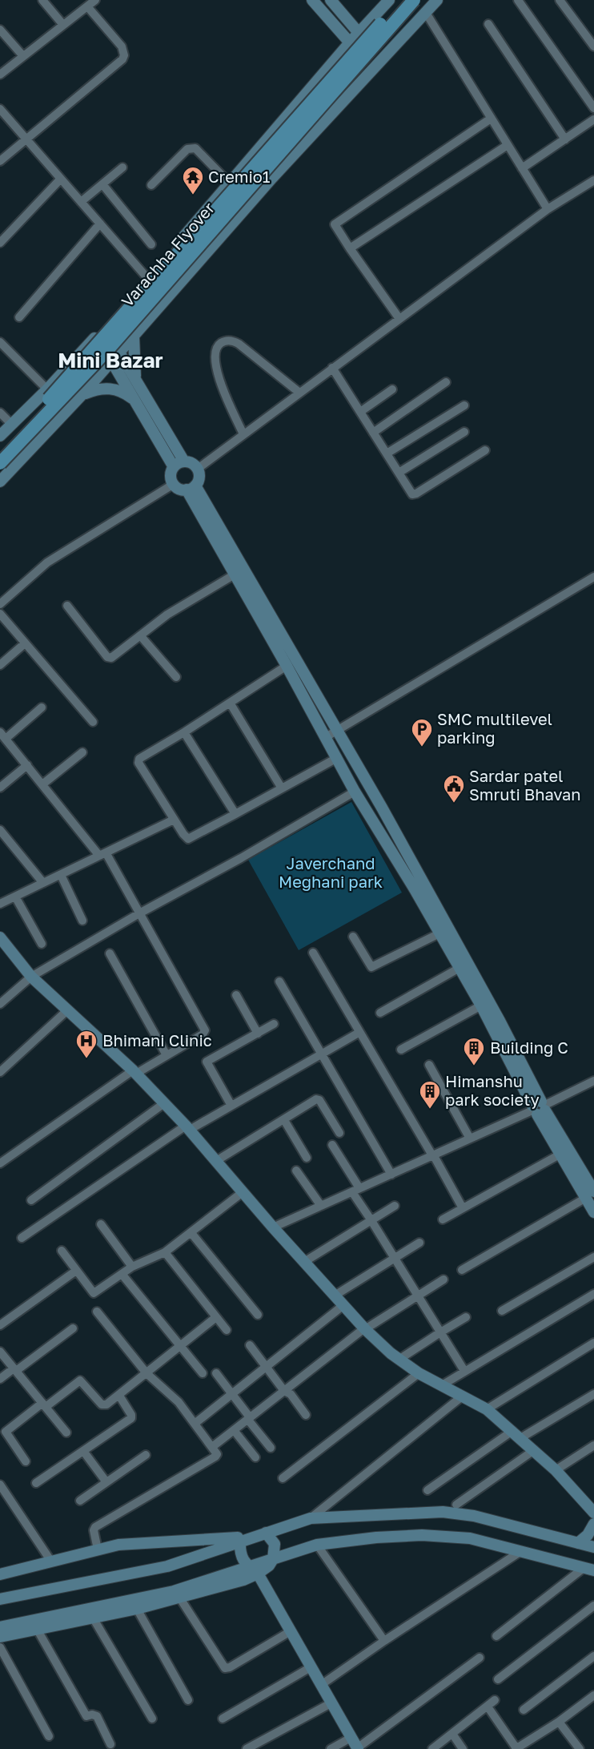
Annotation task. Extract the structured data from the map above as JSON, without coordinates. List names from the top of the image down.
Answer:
{
  "streets": {
    "main road": ["Varachha Flyover"]
  },
  "districts": ["Mini Bazar"],
  "parks": ["Javerchand Meghani park"],
  "places": {
    "temple": ["Cremio1"],
    "parking": ["SMC multilevel parking"],
    "public building": ["Sardar patel Smruti Bhavan"],
    "hospital": ["Bhimani Clinic"],
    "building": ["Building C", "Himanshu park society"]
  }
}
